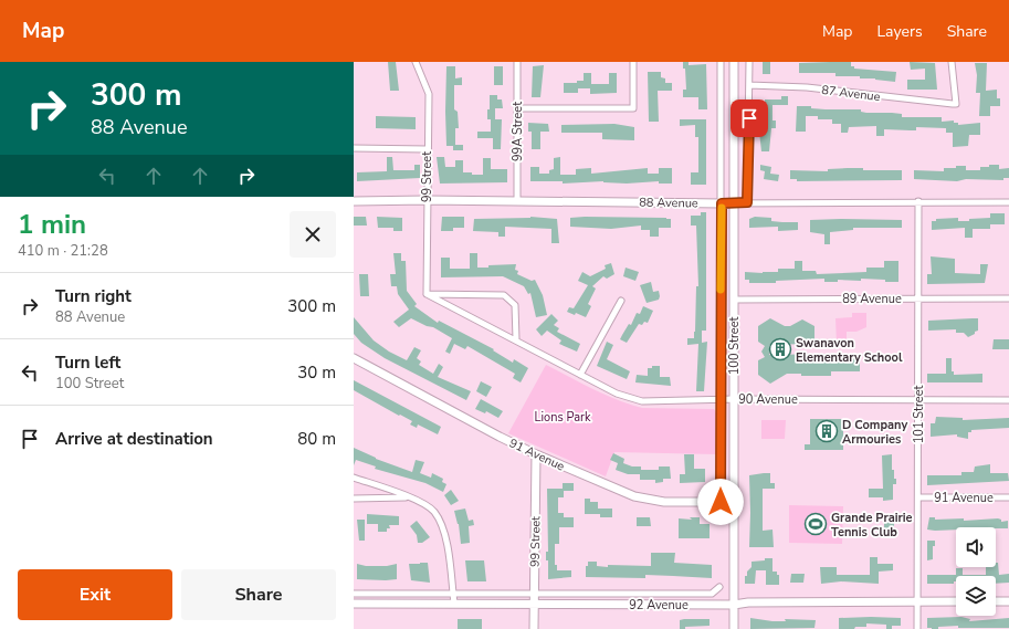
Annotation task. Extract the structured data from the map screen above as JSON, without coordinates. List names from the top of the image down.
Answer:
{
  "streets": {
    "street": [
      "87 Avenue",
      "99A Street",
      "99 Street",
      "88 Avenue",
      "89 Avenue",
      "100 Street",
      "90 Avenue",
      "101 Street",
      "91 Avenue",
      "92 Avenue"
    ]
  },
  "crossings": [
    ["99A Street", "88 Avenue"],
    ["99 Street", "88 Avenue"],
    ["99 Street", "90 Avenue"],
    ["99 Street", "91 Avenue"],
    ["99 Street", "92 Avenue"],
    ["88 Avenue", "100 Street"],
    ["88 Avenue", "101 Street"],
    ["89 Avenue", "100 Street"],
    ["89 Avenue", "101 Street"],
    ["100 Street", "90 Avenue"],
    ["100 Street", "91 Avenue"],
    ["100 Street", "92 Avenue"],
    ["90 Avenue", "101 Street"],
    ["101 Street", "91 Avenue"],
    ["101 Street", "92 Avenue"]
  ],
  "parks": ["Lions Park"],
  "places": {
    "building": ["Swanavon Elementary School", "D Company Armouries"],
    "sports": ["Grande Prairie Tennis Club"]
  },
  "page": {
    "header": "Map",
    "nav": ["Map", "Layers", "Share"],
    "turn": ["300 m", "88 Avenue"],
    "heading": ["1 min", "410 m · 21:28"],
    "list": [
      {
        "name": "Turn right",
        "note": "88 Avenue",
        "value": "300 m"
      },
      {
        "name": "Turn left",
        "note": "100 Street",
        "value": "30 m"
      },
      {
        "name": "Arrive at destination",
        "value": "80 m"
      }
    ],
    "buttons": ["Exit", "Share"]
  }
}
